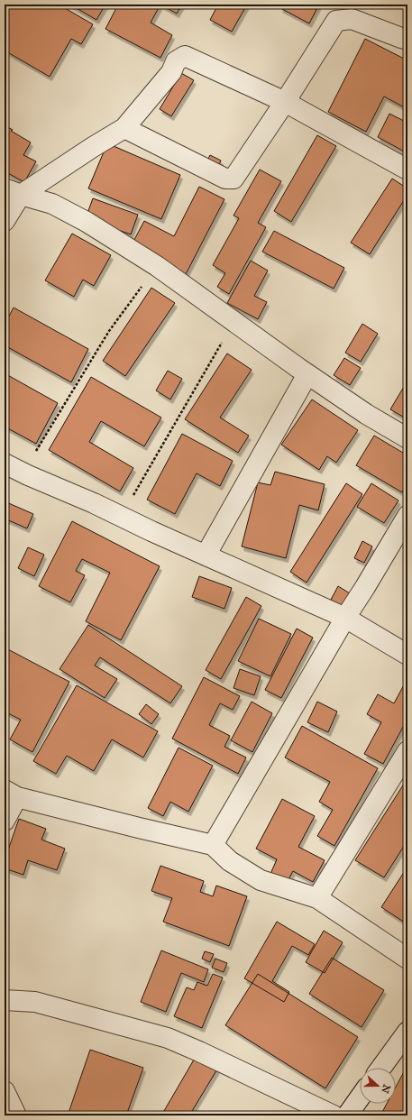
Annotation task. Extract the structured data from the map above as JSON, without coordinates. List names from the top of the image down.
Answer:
{
  "north": "right"
}
